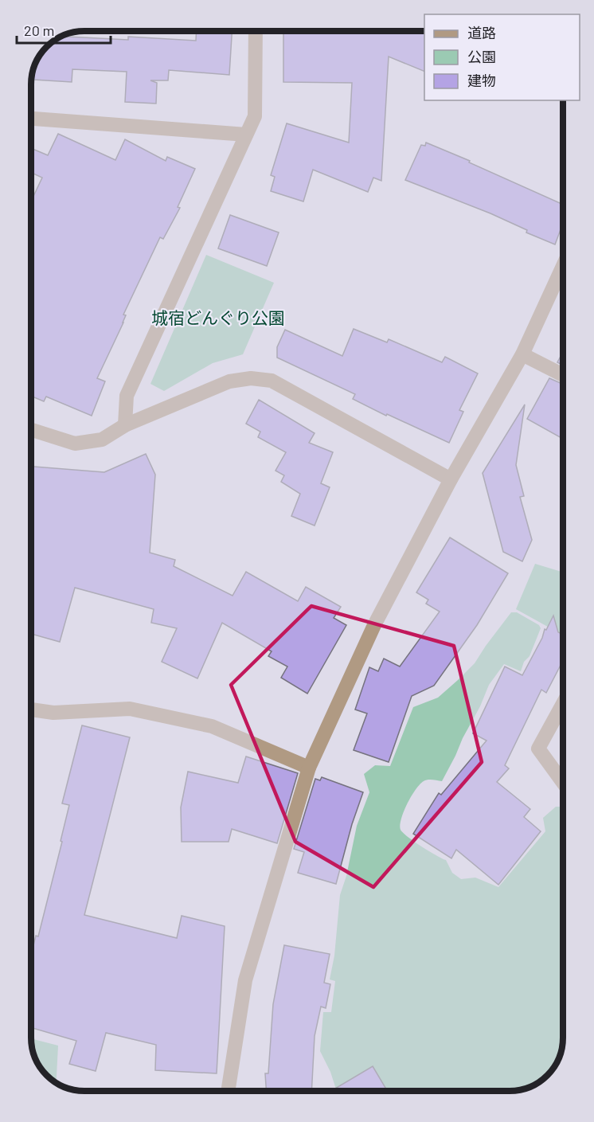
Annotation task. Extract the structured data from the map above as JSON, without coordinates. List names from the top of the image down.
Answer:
{
  "parks": ["城宿どんぐり公園"],
  "legend": ["道路", "公園", "建物"],
  "scale_bar": "20 m"
}
